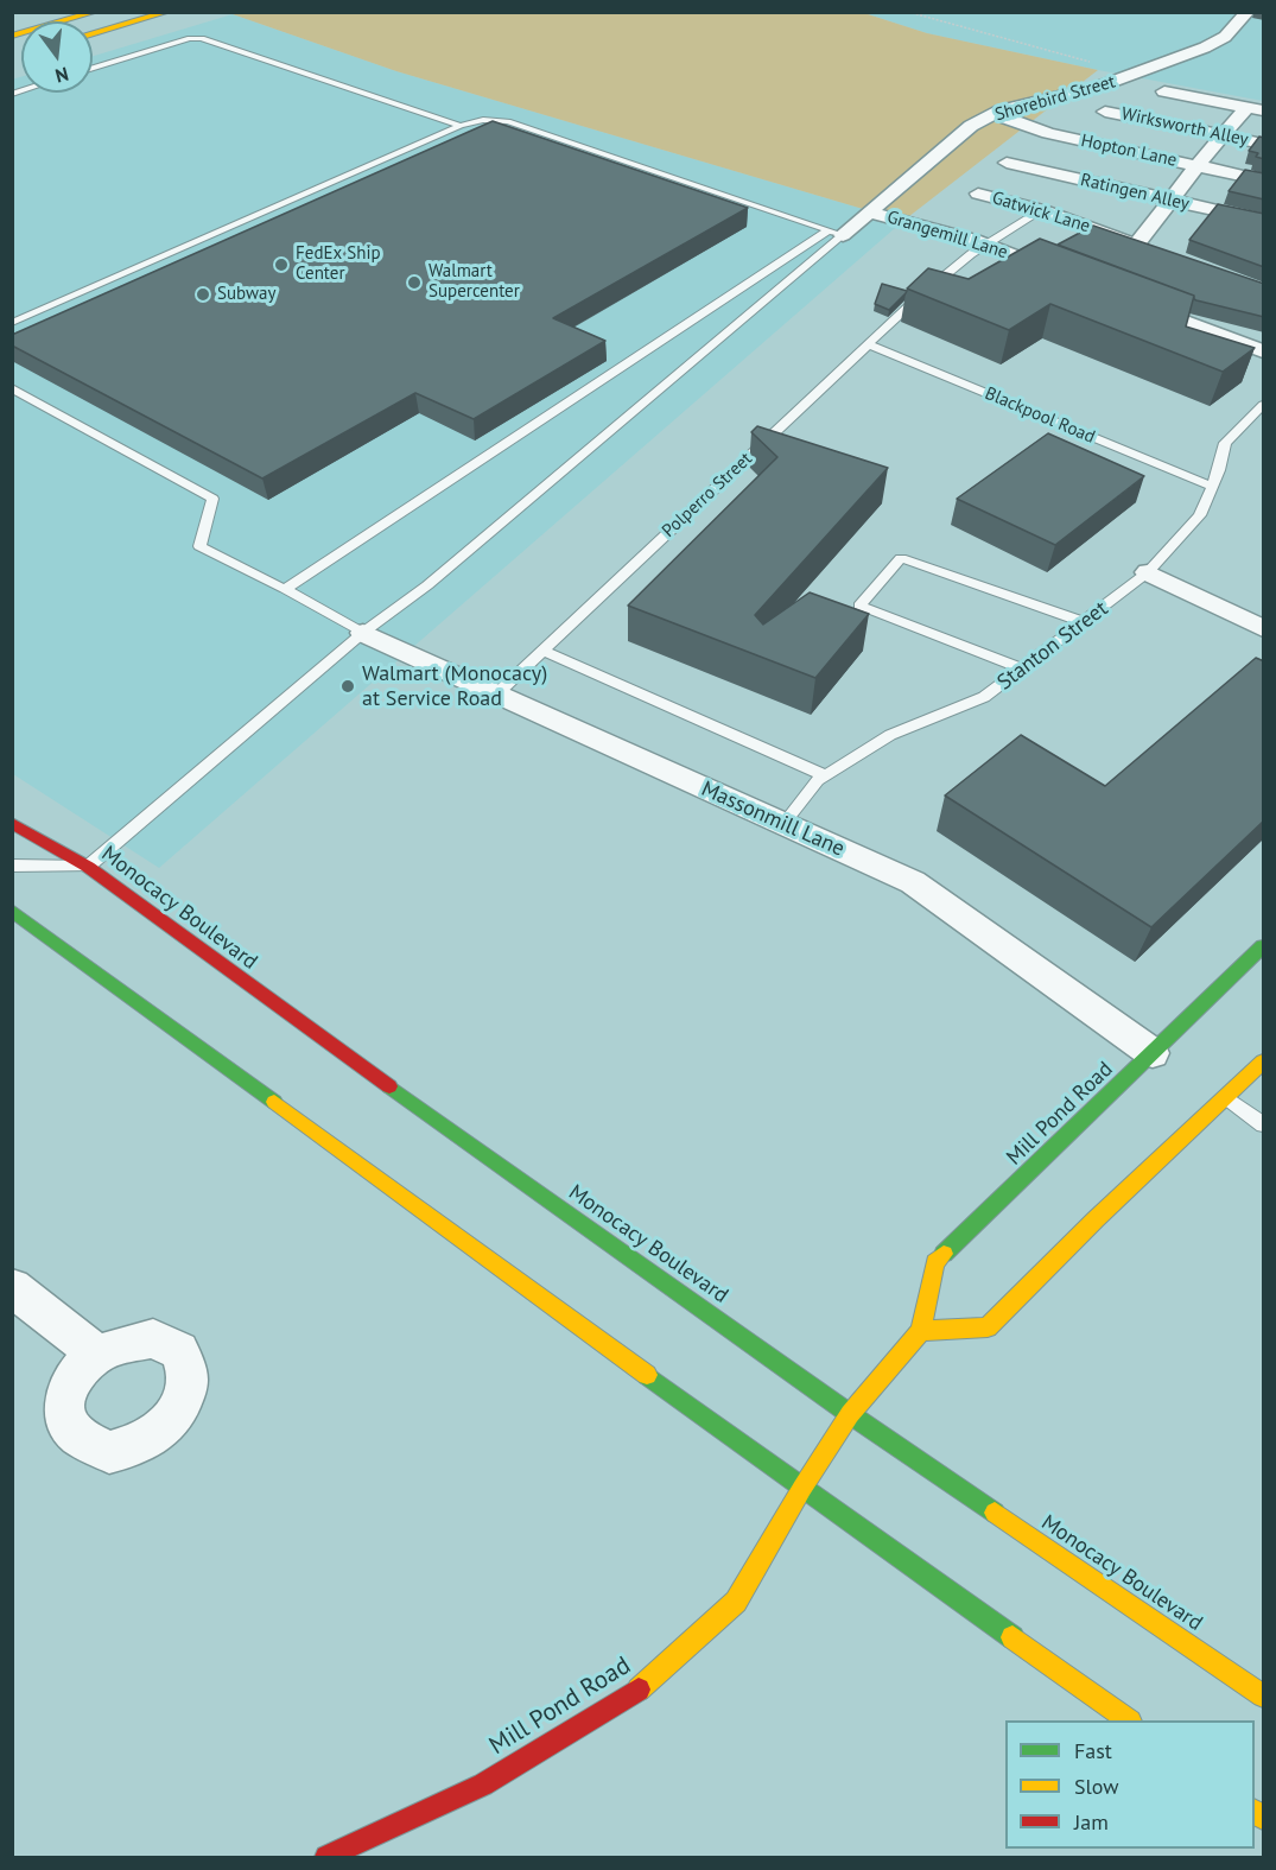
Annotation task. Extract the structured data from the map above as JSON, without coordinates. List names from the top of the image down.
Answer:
{
  "streets": {
    "main road": ["Monocacy Boulevard", "Mill Pond Road"],
    "street": [
      "Shorebird Street",
      "Wirksworth Alley",
      "Hopton Lane",
      "Ratingen Alley",
      "Gatwick Lane",
      "Grangemill Lane",
      "Massonmill Lane"
    ],
    "lane": ["Blackpool Road", "Polperro Street", "Stanton Street"]
  },
  "crossings": [
    ["Shorebird Street", "Hopton Lane"],
    ["Shorebird Street", "Grangemill Lane"],
    ["Gatwick Lane", "Polperro Street"],
    ["Grangemill Lane", "Polperro Street"],
    ["Blackpool Road", "Polperro Street"],
    ["Blackpool Road", "Stanton Street"],
    ["Polperro Street", "Massonmill Lane"],
    ["Stanton Street", "Massonmill Lane"],
    ["Massonmill Lane", "Mill Pond Road"],
    ["Monocacy Boulevard", "Mill Pond Road"]
  ],
  "places": [
    "FedEx Ship Center",
    "Walmart Supercenter",
    "Subway",
    "Walmart (Monocacy) at Service Road"
  ],
  "legend": ["Fast", "Slow", "Jam"],
  "north": "bottom"
}
